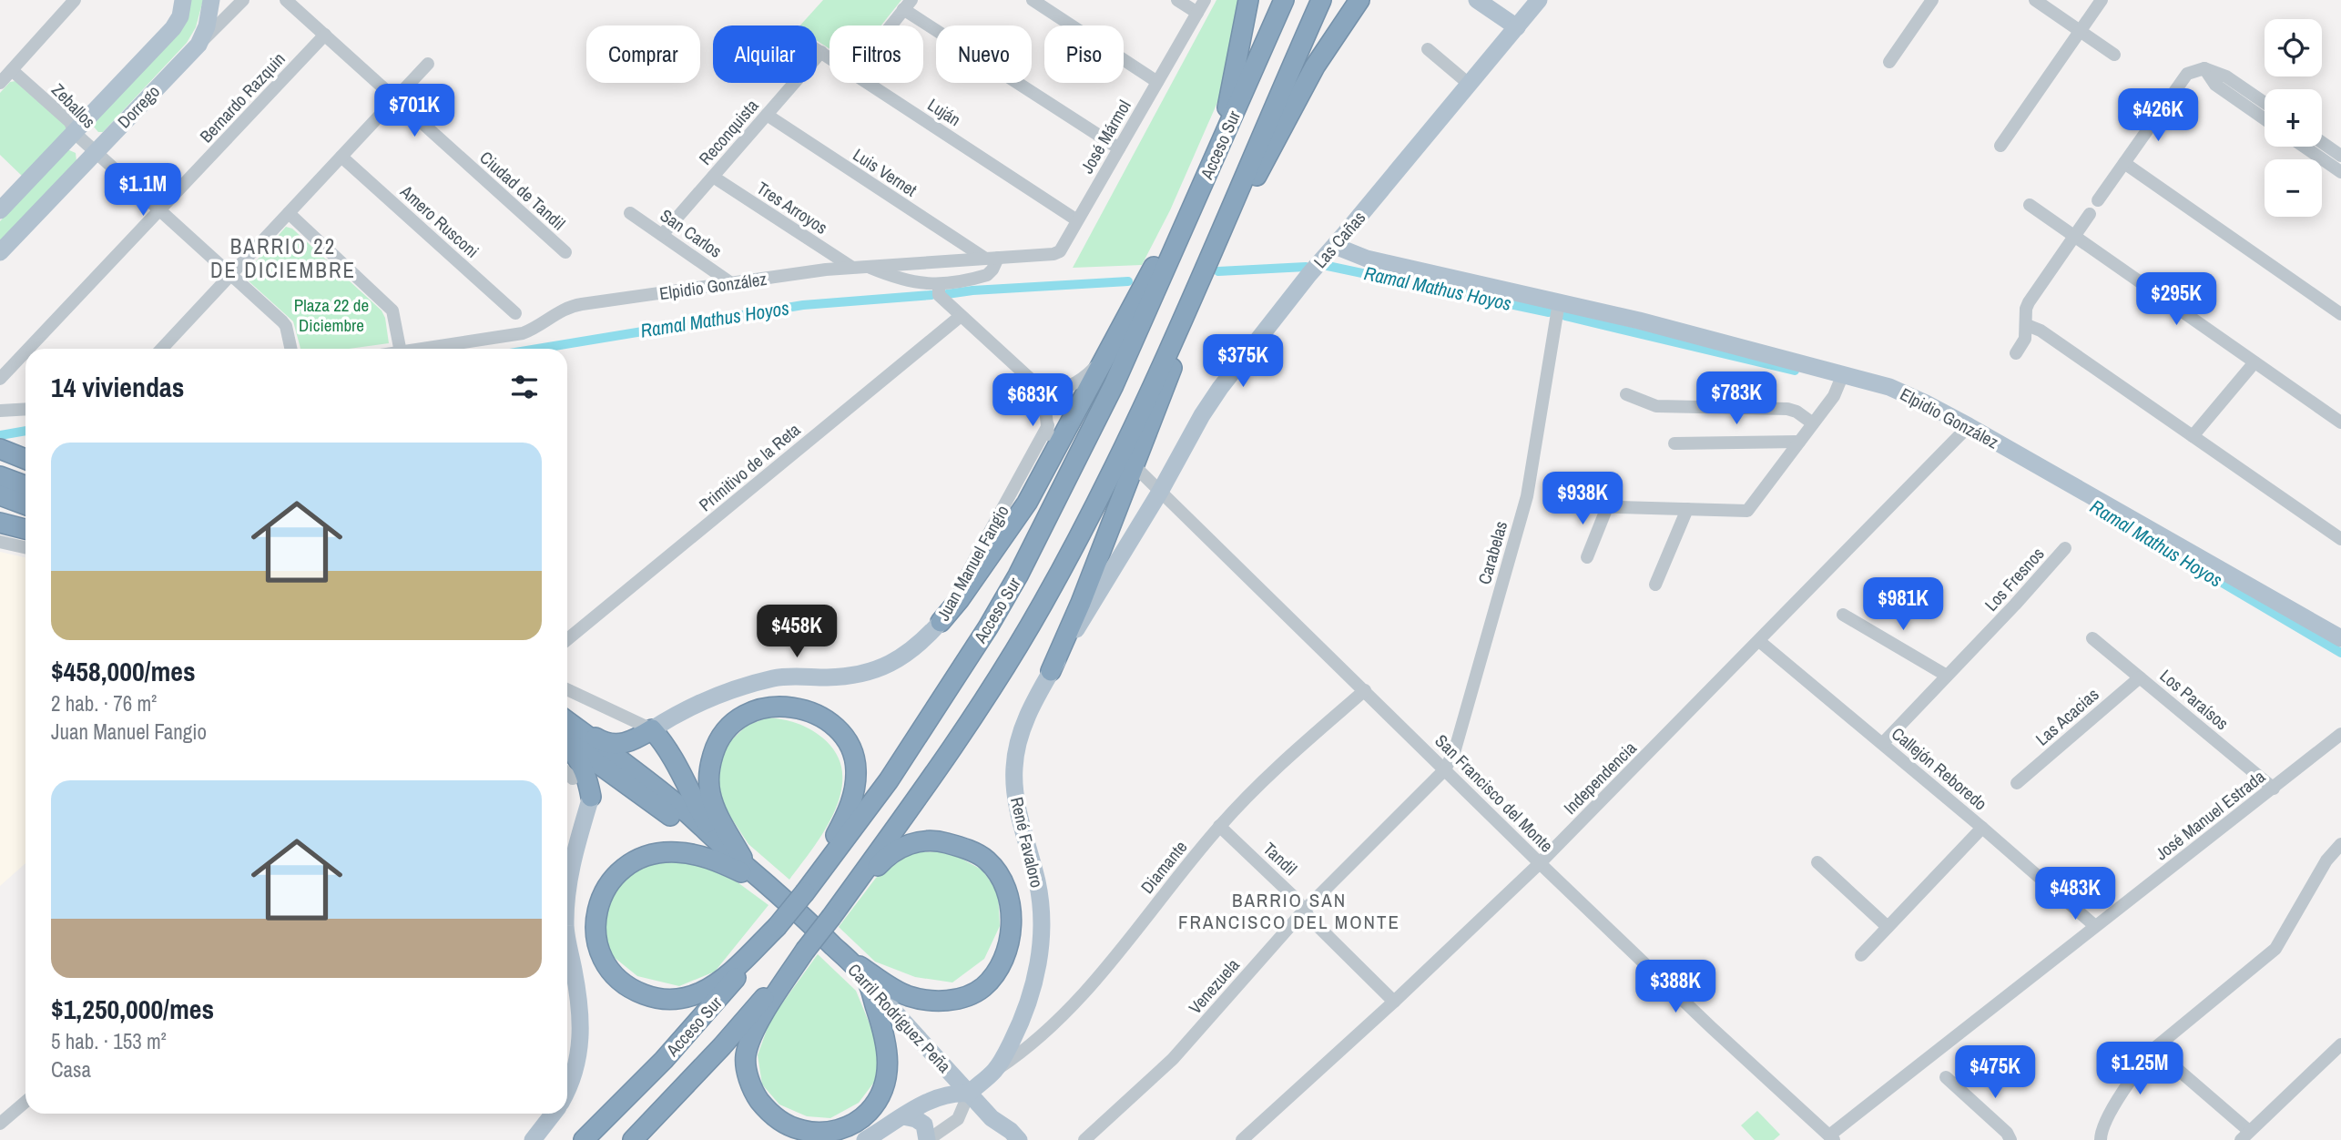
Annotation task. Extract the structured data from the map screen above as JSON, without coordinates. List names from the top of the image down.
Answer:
{
  "streets": {
    "highway": ["Acceso Sur", "Carril Rodríguez Peña"],
    "main road": [
      "Dorrego",
      "Las Cañas",
      "Elpidio González",
      "Juan Manuel Fangio",
      "René Favaloro"
    ],
    "street": [
      "Bernardo Razquin",
      "Zeballos",
      "Luján",
      "Reconquista",
      "José Mármol",
      "Luis Vernet",
      "Ciudad de Tandil",
      "Tres Arroyos",
      "Amero Rusconi",
      "San Carlos",
      "Primitivo de la Reta",
      "Carabelas",
      "Los Fresnos",
      "Los Paraísos",
      "Las Acacias",
      "Callejón Reboredo",
      "Independencia",
      "San Francisco del Monte",
      "José Manuel Estrada",
      "Tandil",
      "Diamante",
      "Venezuela"
    ]
  },
  "crossings": [
    ["Bernardo Razquin", "Zeballos"],
    ["Bernardo Razquin", "Ciudad de Tandil"],
    ["Zeballos", "Dorrego"],
    ["Luján", "Reconquista"],
    ["Luján", "José Mármol"],
    ["Reconquista", "Luis Vernet"],
    ["Reconquista", "Tres Arroyos"],
    ["Reconquista", "San Carlos"],
    ["José Mármol", "Elpidio González"],
    ["Luis Vernet", "Elpidio González"],
    ["Tres Arroyos", "Elpidio González"],
    ["San Carlos", "Elpidio González"],
    ["Las Cañas", "Elpidio González"],
    ["Las Cañas", "San Francisco del Monte"],
    ["Las Cañas", "René Favaloro"],
    ["Elpidio González", "Carabelas"],
    ["Elpidio González", "Independencia"],
    ["Carabelas", "San Francisco del Monte"],
    ["Carabelas", "Venezuela"],
    ["Los Fresnos", "Callejón Reboredo"],
    ["Los Paraísos", "Las Acacias"],
    ["Los Paraísos", "José Manuel Estrada"],
    ["Callejón Reboredo", "Independencia"],
    ["Callejón Reboredo", "José Manuel Estrada"],
    ["Independencia", "San Francisco del Monte"],
    ["Independencia", "Tandil"],
    ["San Francisco del Monte", "José Manuel Estrada"],
    ["San Francisco del Monte", "René Favaloro"],
    ["San Francisco del Monte", "Diamante"],
    ["San Francisco del Monte", "Venezuela"],
    ["René Favaloro", "Diamante"],
    ["René Favaloro", "Carril Rodríguez Peña"],
    ["Tandil", "Diamante"],
    ["Tandil", "Venezuela"]
  ],
  "districts": ["BARRIO 22 DE DICIEMBRE", "BARRIO SAN FRANCISCO DEL MONTE"],
  "water": ["Ramal Mathus Hoyos"],
  "parks": ["Plaza 22 de Diciembre"],
  "page": {
    "map_buttons": ["+", "−"],
    "chip": [
      "Comprar",
      "Alquilar",
      "Filtros",
      "Nuevo",
      "Piso"
    ],
    "price": [
      "$701K",
      "$426K",
      "$1.1M",
      "$295K",
      "$375K",
      "$783K",
      "$683K",
      "$938K",
      "$981K",
      "$458K",
      "$483K",
      "$388K",
      "$1.25M",
      "$475K"
    ],
    "heading": "14 viviendas",
    "list": [
      {
        "name": "$458,000/mes",
        "note": "2 hab. · 76 m² · Juan Manuel Fangio"
      },
      {
        "name": "$1,250,000/mes",
        "note": "5 hab. · 153 m² · Casa"
      }
    ]
  }
}
